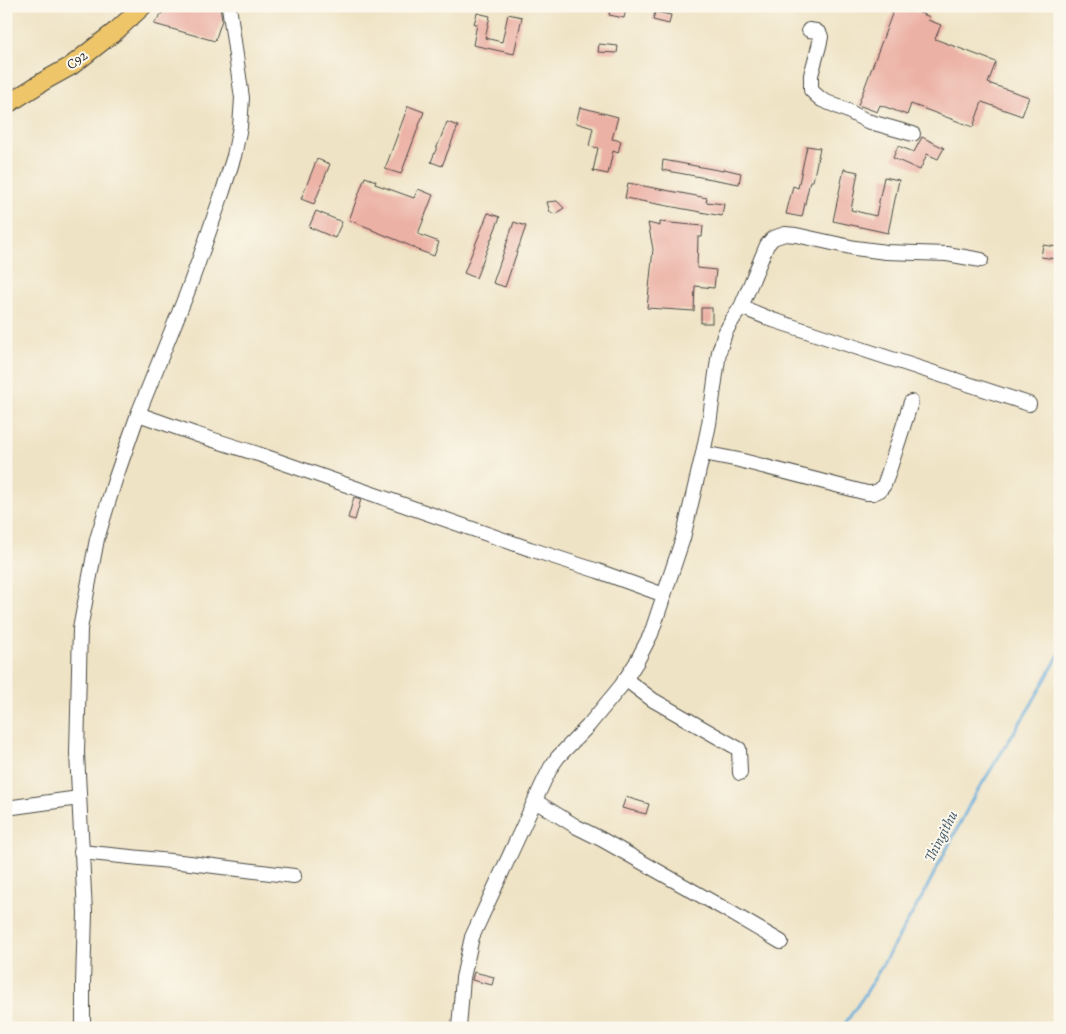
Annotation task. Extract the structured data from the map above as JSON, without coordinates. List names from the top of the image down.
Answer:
{
  "streets": {
    "main road": ["C92"]
  },
  "water": ["Thingithu"]
}
